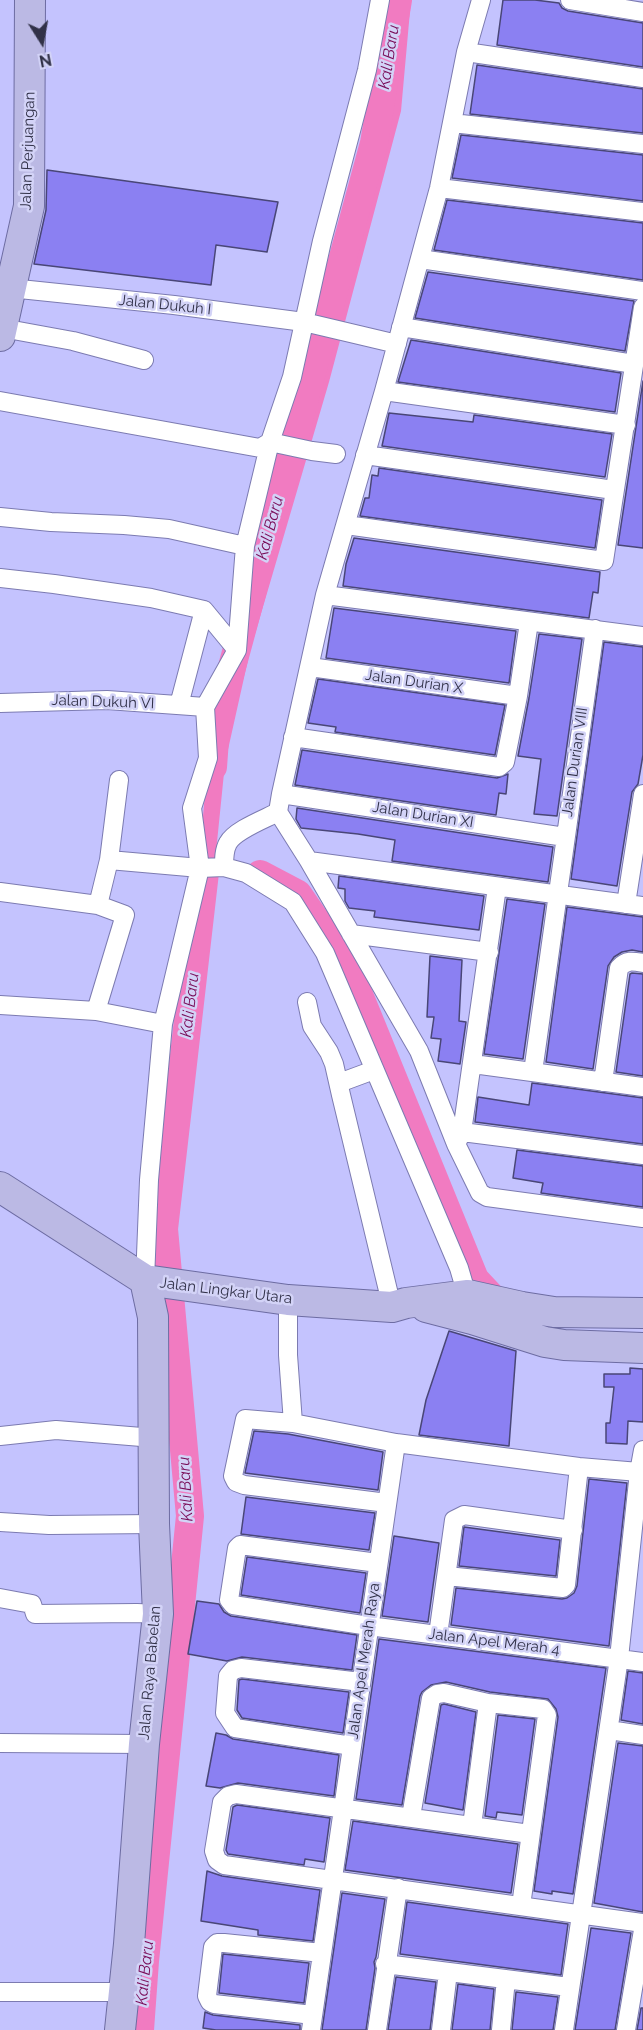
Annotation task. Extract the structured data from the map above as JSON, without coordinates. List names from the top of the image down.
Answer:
{
  "streets": {
    "main road": ["Jalan Perjuangan", "Jalan Lingkar Utara", "Jalan Raya Babelan"],
    "street": [
      "Jalan Dukuh I",
      "Jalan Durian X",
      "Jalan Dukuh VI",
      "Jalan Durian VIII",
      "Jalan Durian XI",
      "Jalan Apel Merah 4",
      "Jalan Apel Merah Raya"
    ]
  },
  "crossings": [
    ["Jalan Perjuangan", "Jalan Dukuh I"],
    ["Jalan Durian VIII", "Jalan Durian XI"],
    ["Jalan Lingkar Utara", "Jalan Raya Babelan"],
    ["Jalan Apel Merah 4", "Jalan Apel Merah Raya"]
  ],
  "water": ["Kali Baru"],
  "north": "bottom"
}
